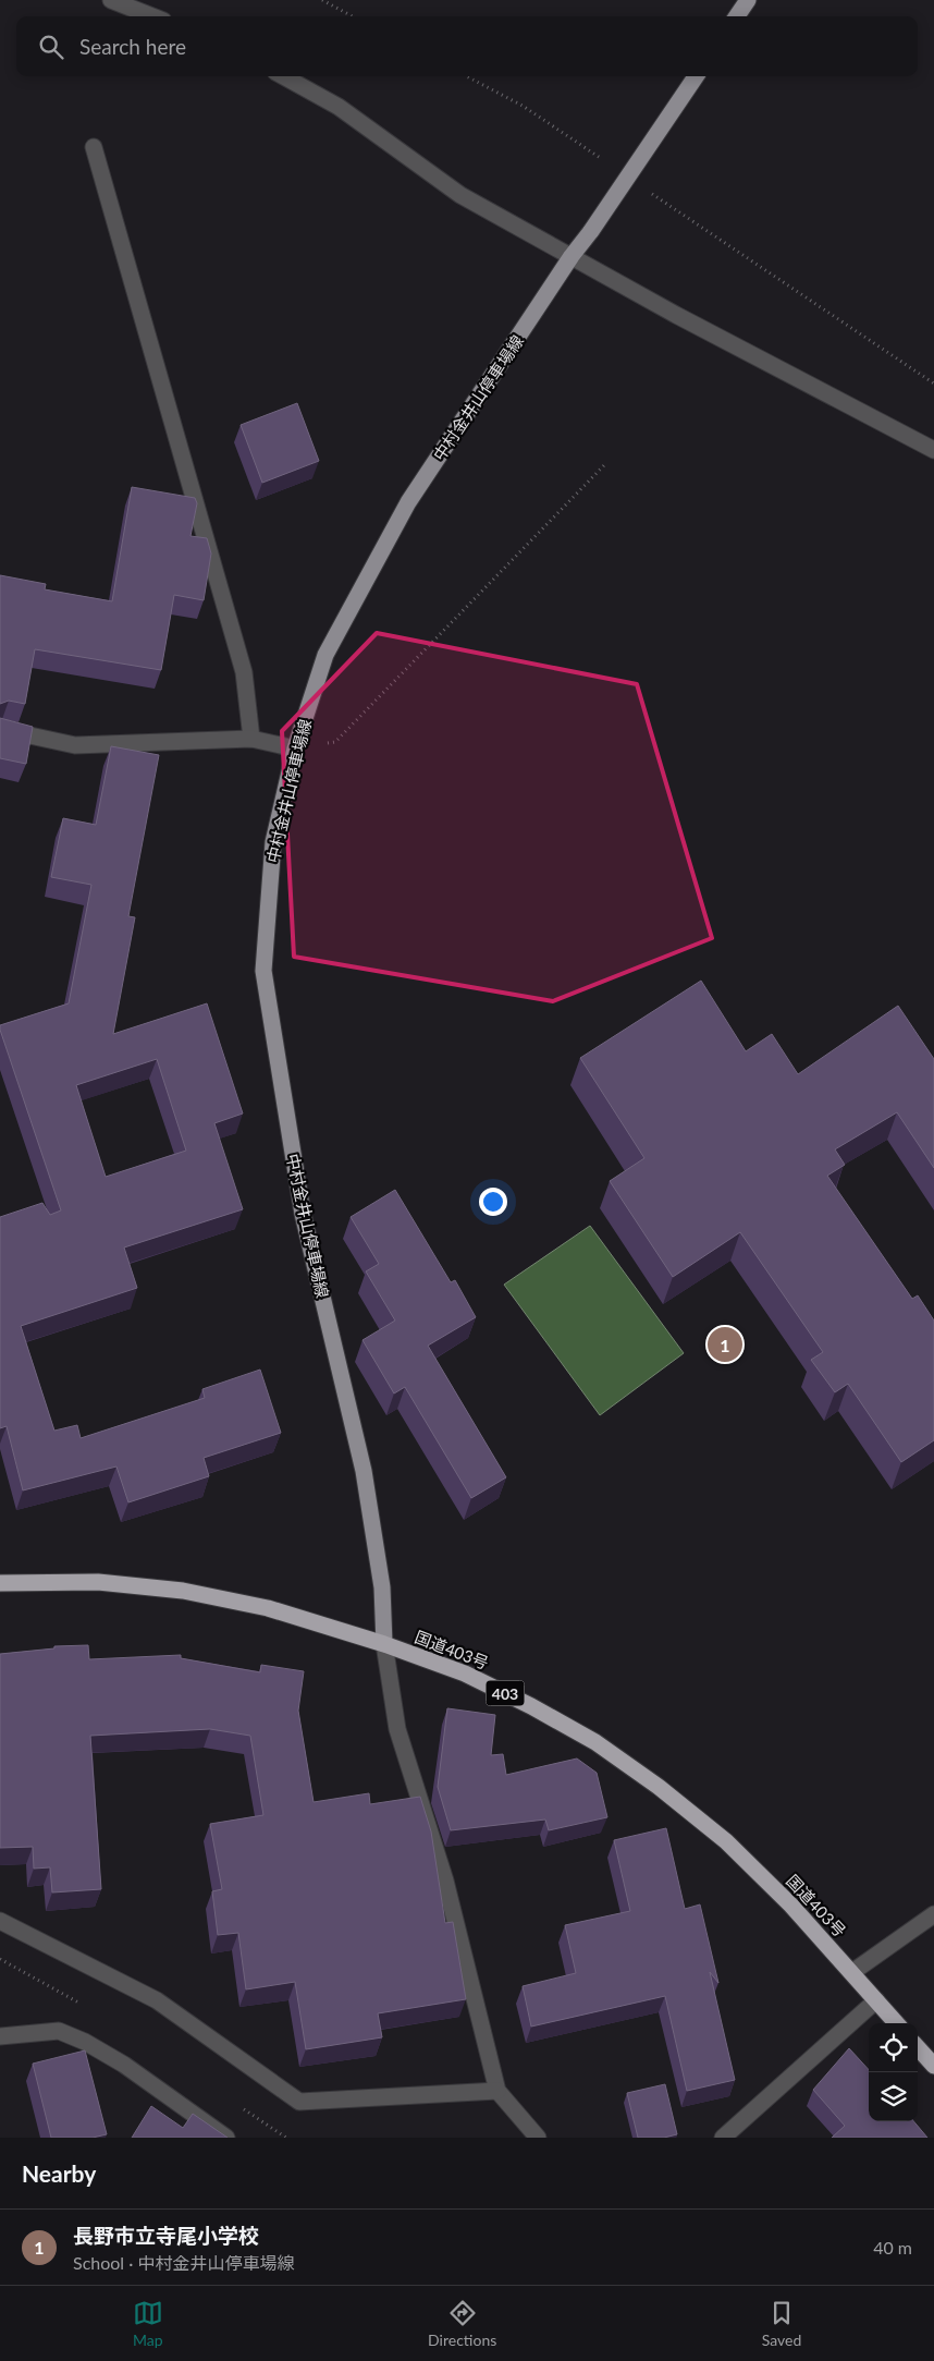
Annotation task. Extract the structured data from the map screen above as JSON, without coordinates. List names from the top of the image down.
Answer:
{
  "streets": {
    "highway": ["国道403号", "403"],
    "main road": ["中村金井山停車場線"]
  },
  "crossings": [
    ["中村金井山停車場線", "国道403号"]
  ],
  "page": {
    "search": "Search here",
    "pins": "1",
    "heading": "Nearby",
    "list": [
      {
        "mark": "1",
        "name": "長野市立寺尾小学校",
        "note": "School · 中村金井山停車場線",
        "value": "40 m"
      }
    ],
    "nav": ["Map", "Directions", "Saved"]
  }
}
